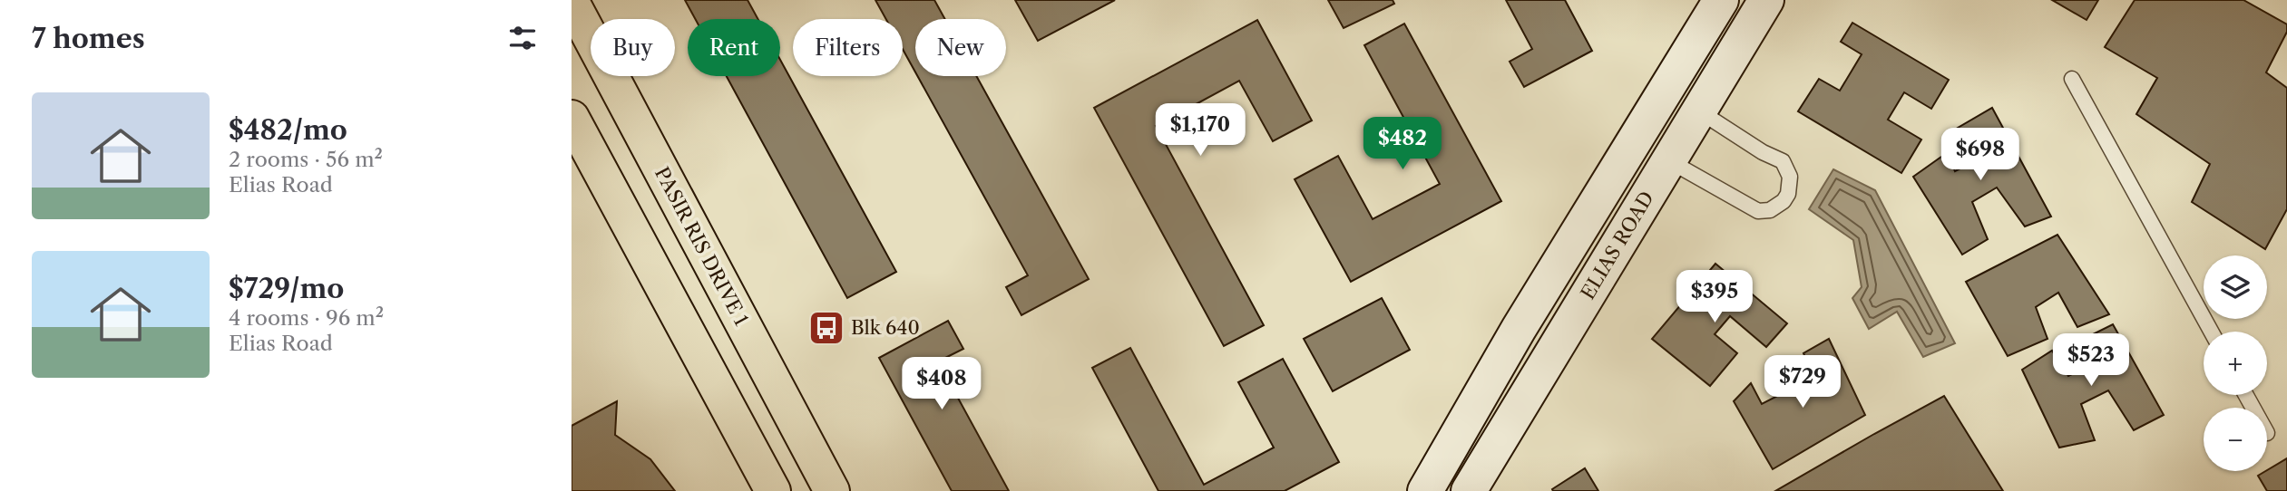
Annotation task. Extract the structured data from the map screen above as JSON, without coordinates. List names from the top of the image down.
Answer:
{
  "streets": {
    "main road": ["ELIAS ROAD", "PASIR RIS DRIVE 1"]
  },
  "places": {
    "bus stop": ["Blk 640"]
  },
  "page": {
    "heading": "7 homes",
    "chip": [
      "Buy",
      "Rent",
      "Filters",
      "New"
    ],
    "list": [
      {
        "name": "$482/mo",
        "note": "2 rooms · 56 m² · Elias Road"
      },
      {
        "name": "$729/mo",
        "note": "4 rooms · 96 m² · Elias Road"
      }
    ],
    "price": [
      "$1,170",
      "$482",
      "$698",
      "$395",
      "$523",
      "$729",
      "$408"
    ],
    "map_buttons": ["+", "−"]
  }
}
